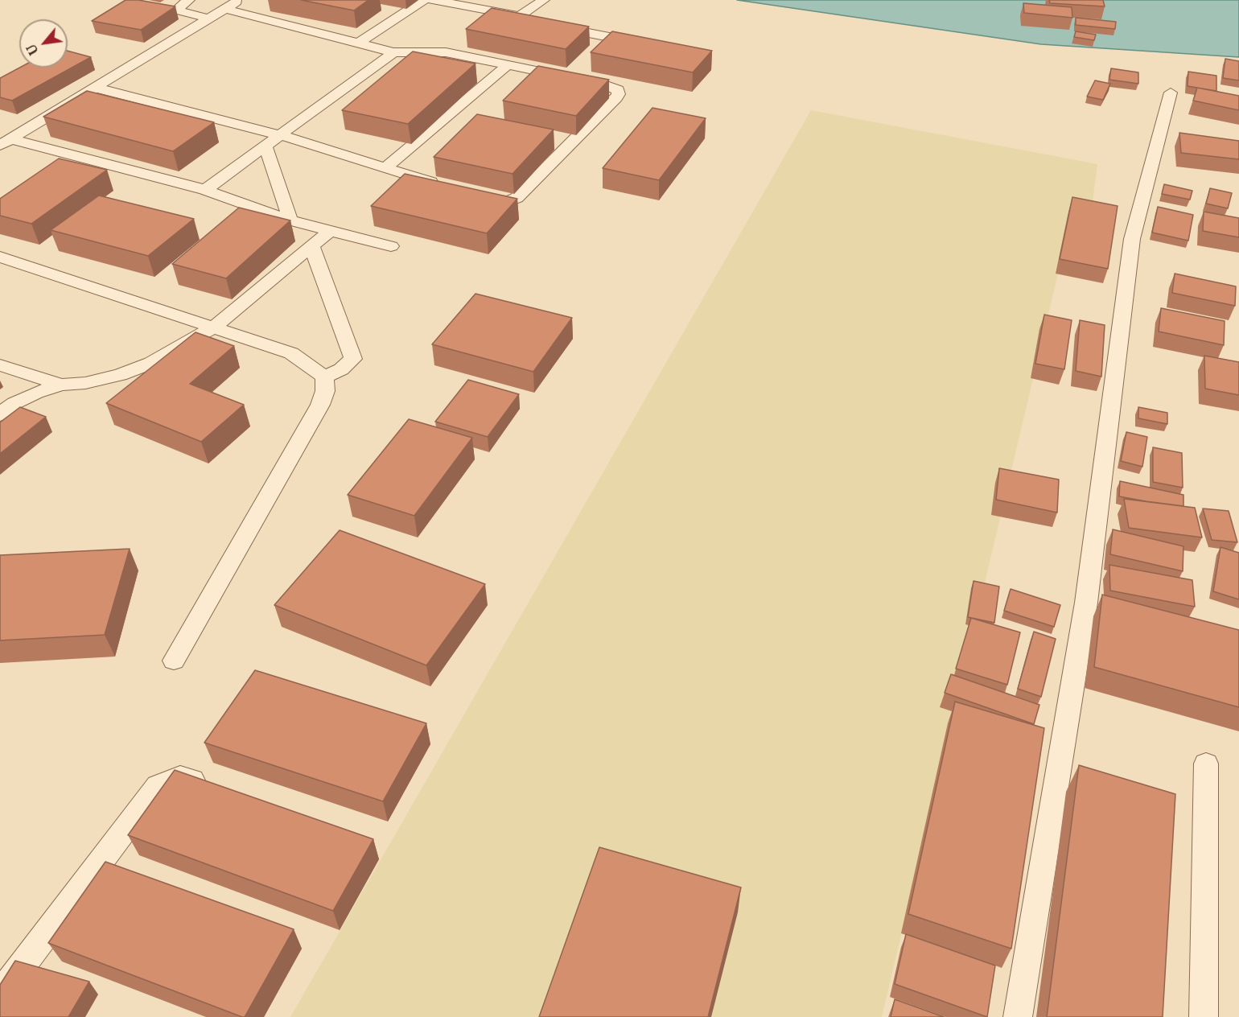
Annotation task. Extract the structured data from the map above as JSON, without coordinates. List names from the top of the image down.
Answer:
{
  "north": "bottom left"
}
